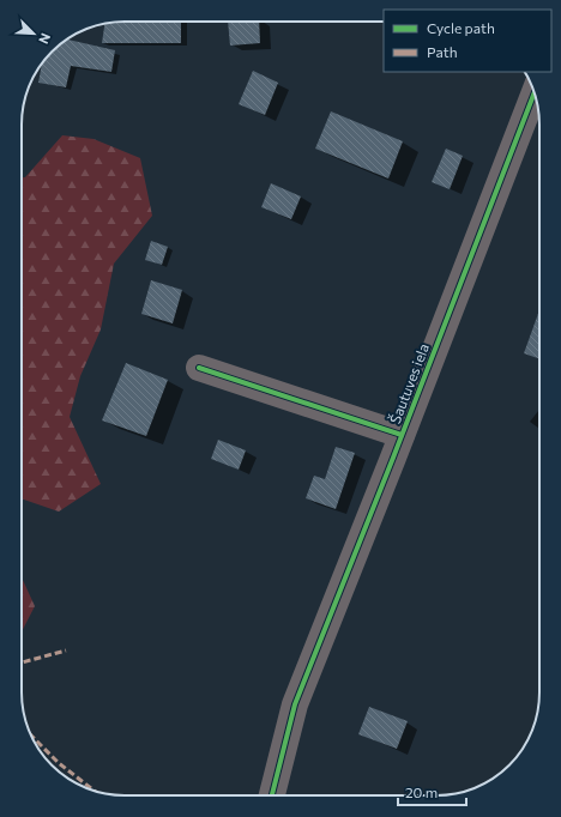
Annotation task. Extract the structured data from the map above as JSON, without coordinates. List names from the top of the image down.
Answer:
{
  "streets": {
    "street": ["Šautuves iela"]
  },
  "legend": ["Cycle path", "Path"],
  "scale_bar": "20 m",
  "north": "bottom right"
}
